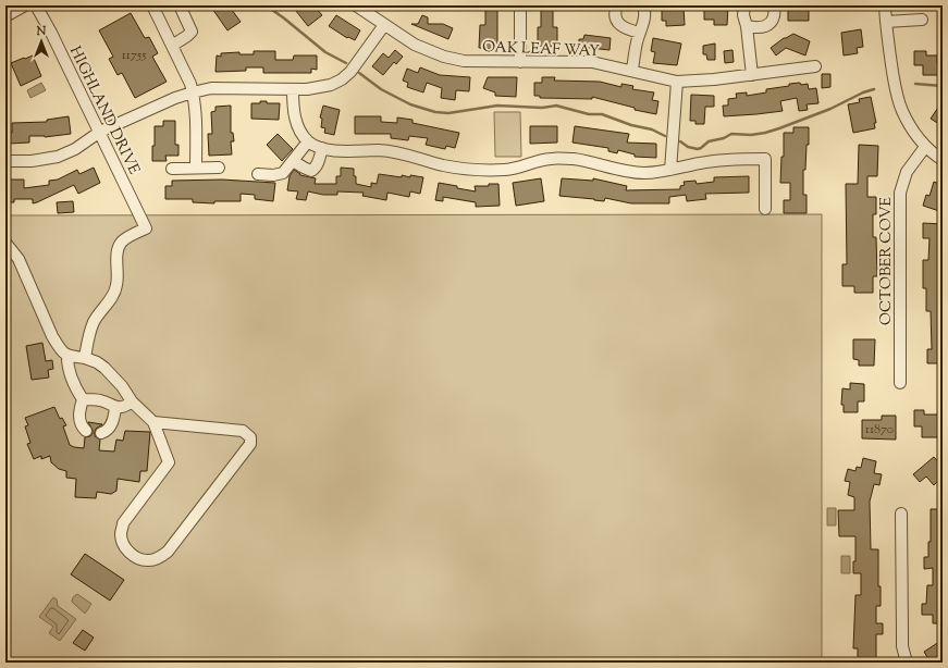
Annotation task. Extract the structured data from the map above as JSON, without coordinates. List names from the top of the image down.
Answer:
{
  "streets": {
    "street": ["OAK LEAF WAY", "HIGHLAND DRIVE", "OCTOBER COVE"]
  },
  "house_numbers": ["11755", "11870"],
  "north": "top"
}
